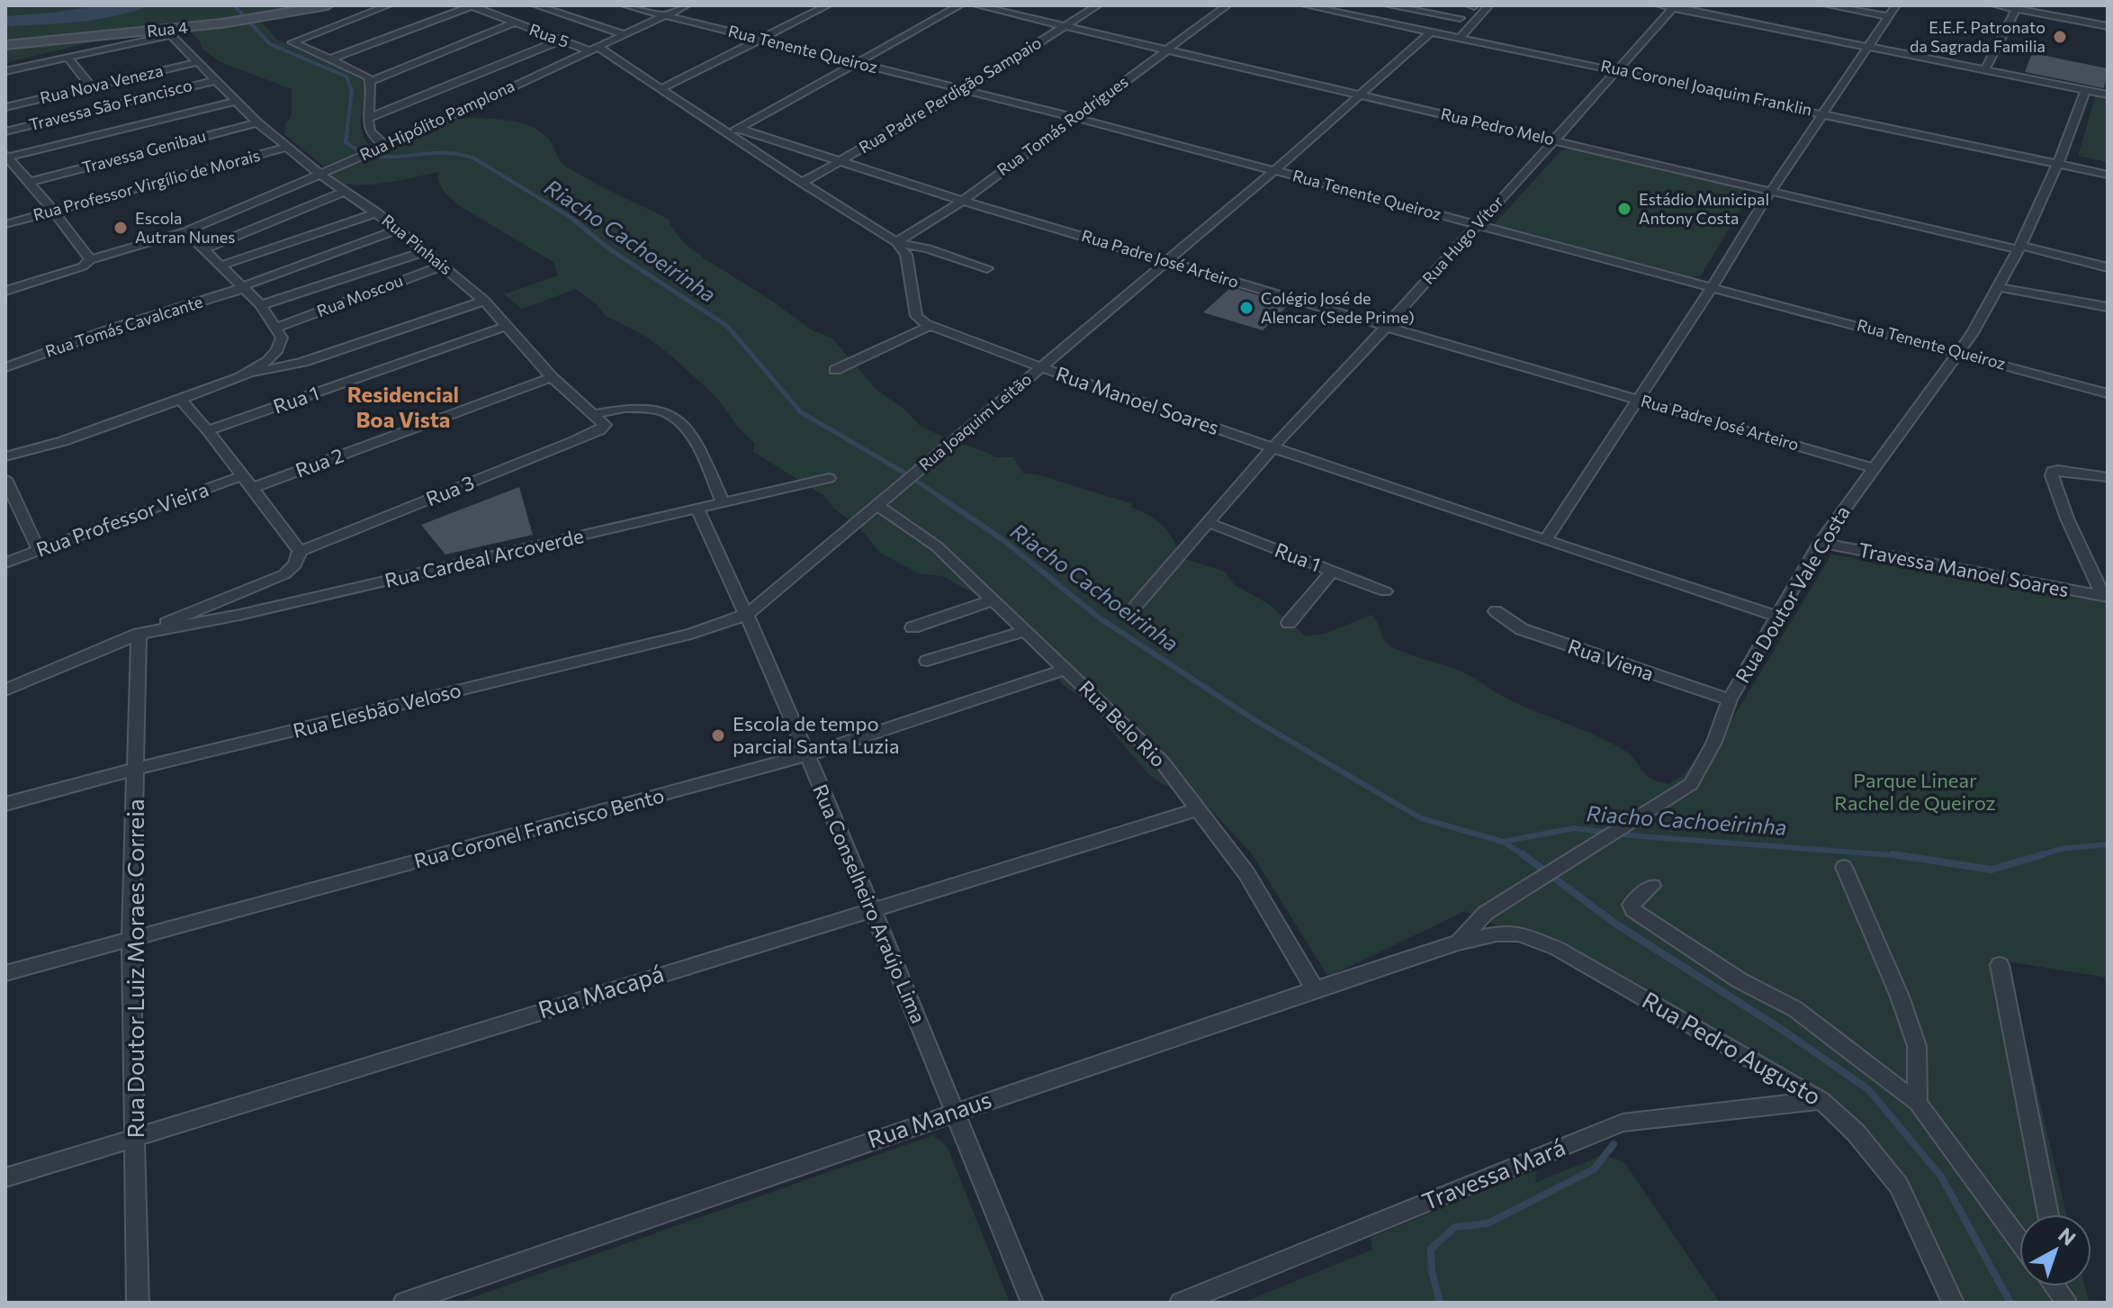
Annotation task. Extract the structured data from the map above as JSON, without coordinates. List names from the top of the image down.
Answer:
{
  "streets": {
    "main road": ["Rua 4"],
    "street": [
      "Rua 5",
      "Rua Tenente Queiroz",
      "Rua Nova Veneza",
      "Rua Coronel Joaquim Franklin",
      "Rua Padre Perdigão Sampaio",
      "Travessa São Francisco",
      "Rua Hipólito Pamplona",
      "Rua Tomás Rodrigues",
      "Rua Pedro Melo",
      "Travessa Genibau",
      "Rua Professor Virgílio de Morais",
      "Rua Hugo Vítor",
      "Rua Pinhais",
      "Rua Padre José Arteiro",
      "Rua Moscou",
      "Rua Tomás Cavalcante",
      "Rua 1",
      "Rua Manoel Soares",
      "Rua Joaquim Leitão",
      "Rua 2",
      "Rua 3",
      "Rua Professor Vieira",
      "Rua Cardeal Arcoverde",
      "Travessa Manoel Soares",
      "Rua Doutor Vale Costa",
      "Rua Viena",
      "Rua Elesbão Veloso",
      "Rua Belo Rio",
      "Rua Coronel Francisco Bento",
      "Rua Conselheiro Araújo Lima",
      "Rua Doutor Luiz Moraes Correia",
      "Rua Macapá",
      "Rua Pedro Augusto",
      "Rua Manaus",
      "Travessa Mará"
    ]
  },
  "crossings": [
    ["Rua 4", "Rua Pinhais"],
    ["Rua 5", "Rua Hipólito Pamplona"],
    ["Rua Tenente Queiroz", "Rua Padre Perdigão Sampaio"],
    ["Rua Tenente Queiroz", "Rua Hipólito Pamplona"],
    ["Rua Tenente Queiroz", "Rua Tomás Rodrigues"],
    ["Rua Tenente Queiroz", "Rua Hugo Vítor"],
    ["Rua Tenente Queiroz", "Rua Joaquim Leitão"],
    ["Rua Tenente Queiroz", "Rua Doutor Vale Costa"],
    ["Rua Nova Veneza", "Rua Pinhais"],
    ["Rua Coronel Joaquim Franklin", "Rua Hugo Vítor"],
    ["Rua Coronel Joaquim Franklin", "Rua Joaquim Leitão"],
    ["Rua Coronel Joaquim Franklin", "Rua Doutor Vale Costa"],
    ["Rua Padre Perdigão Sampaio", "Rua Pedro Melo"],
    ["Rua Padre Perdigão Sampaio", "Rua Padre José Arteiro"],
    ["Travessa São Francisco", "Rua Pinhais"],
    ["Rua Hipólito Pamplona", "Rua Pinhais"],
    ["Rua Tomás Rodrigues", "Rua Pedro Melo"],
    ["Rua Tomás Rodrigues", "Rua Padre José Arteiro"],
    ["Rua Pedro Melo", "Rua Hugo Vítor"],
    ["Rua Pedro Melo", "Rua Joaquim Leitão"],
    ["Rua Pedro Melo", "Rua Doutor Vale Costa"],
    ["Travessa Genibau", "Rua Pinhais"],
    ["Rua Professor Virgílio de Morais", "Rua Pinhais"],
    ["Rua Hugo Vítor", "Rua Padre José Arteiro"],
    ["Rua Hugo Vítor", "Rua 1"],
    ["Rua Hugo Vítor", "Rua Manoel Soares"],
    ["Rua Pinhais", "Rua Moscou"],
    ["Rua Pinhais", "Rua Tomás Cavalcante"],
    ["Rua Pinhais", "Rua 1"],
    ["Rua Padre José Arteiro", "Rua Joaquim Leitão"],
    ["Rua Padre José Arteiro", "Rua Doutor Vale Costa"],
    ["Rua Manoel Soares", "Rua Joaquim Leitão"],
    ["Rua Manoel Soares", "Rua Doutor Vale Costa"],
    ["Rua Joaquim Leitão", "Rua Elesbão Veloso"],
    ["Rua Joaquim Leitão", "Rua Belo Rio"],
    ["Rua Joaquim Leitão", "Rua Conselheiro Araújo Lima"],
    ["Rua 3", "Rua Cardeal Arcoverde"],
    ["Rua Cardeal Arcoverde", "Rua Conselheiro Araújo Lima"],
    ["Rua Cardeal Arcoverde", "Rua Doutor Luiz Moraes Correia"],
    ["Travessa Manoel Soares", "Rua Doutor Vale Costa"],
    ["Rua Doutor Vale Costa", "Rua Viena"],
    ["Rua Doutor Vale Costa", "Rua Pedro Augusto"],
    ["Rua Doutor Vale Costa", "Rua Manaus"],
    ["Rua Elesbão Veloso", "Rua Conselheiro Araújo Lima"],
    ["Rua Elesbão Veloso", "Rua Doutor Luiz Moraes Correia"],
    ["Rua Belo Rio", "Rua Coronel Francisco Bento"],
    ["Rua Belo Rio", "Rua Macapá"],
    ["Rua Belo Rio", "Rua Manaus"],
    ["Rua Coronel Francisco Bento", "Rua Conselheiro Araújo Lima"],
    ["Rua Coronel Francisco Bento", "Rua Doutor Luiz Moraes Correia"],
    ["Rua Conselheiro Araújo Lima", "Rua Macapá"],
    ["Rua Conselheiro Araújo Lima", "Rua Manaus"],
    ["Rua Doutor Luiz Moraes Correia", "Rua Macapá"],
    ["Rua Pedro Augusto", "Rua Manaus"],
    ["Rua Pedro Augusto", "Travessa Mará"]
  ],
  "districts": ["Residencial Boa Vista"],
  "water": ["Riacho Cachoeirinha"],
  "parks": ["Parque Linear Rachel de Queiroz"],
  "places": [
    "E.E.F. Patronato da Sagrada Familia",
    "Estádio Municipal Antony Costa",
    "Escola Autran Nunes",
    "Colégio José de Alencar (Sede Prime)",
    "Escola de tempo parcial Santa Luzia"
  ],
  "north": "top right"
}
